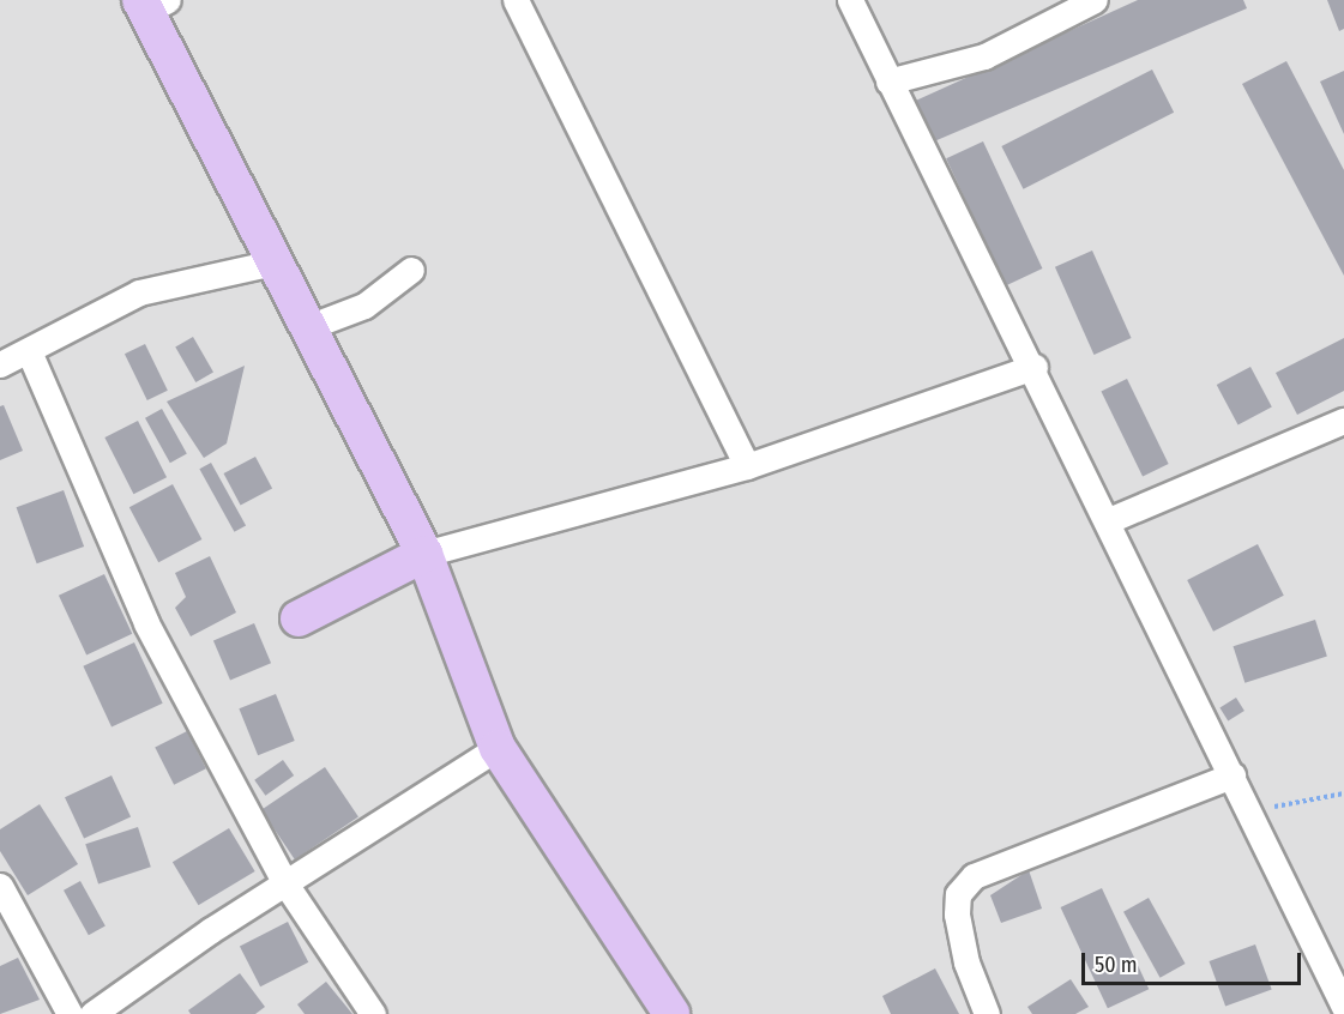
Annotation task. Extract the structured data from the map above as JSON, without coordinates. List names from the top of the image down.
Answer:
{
  "scale_bar": "50 m"
}
